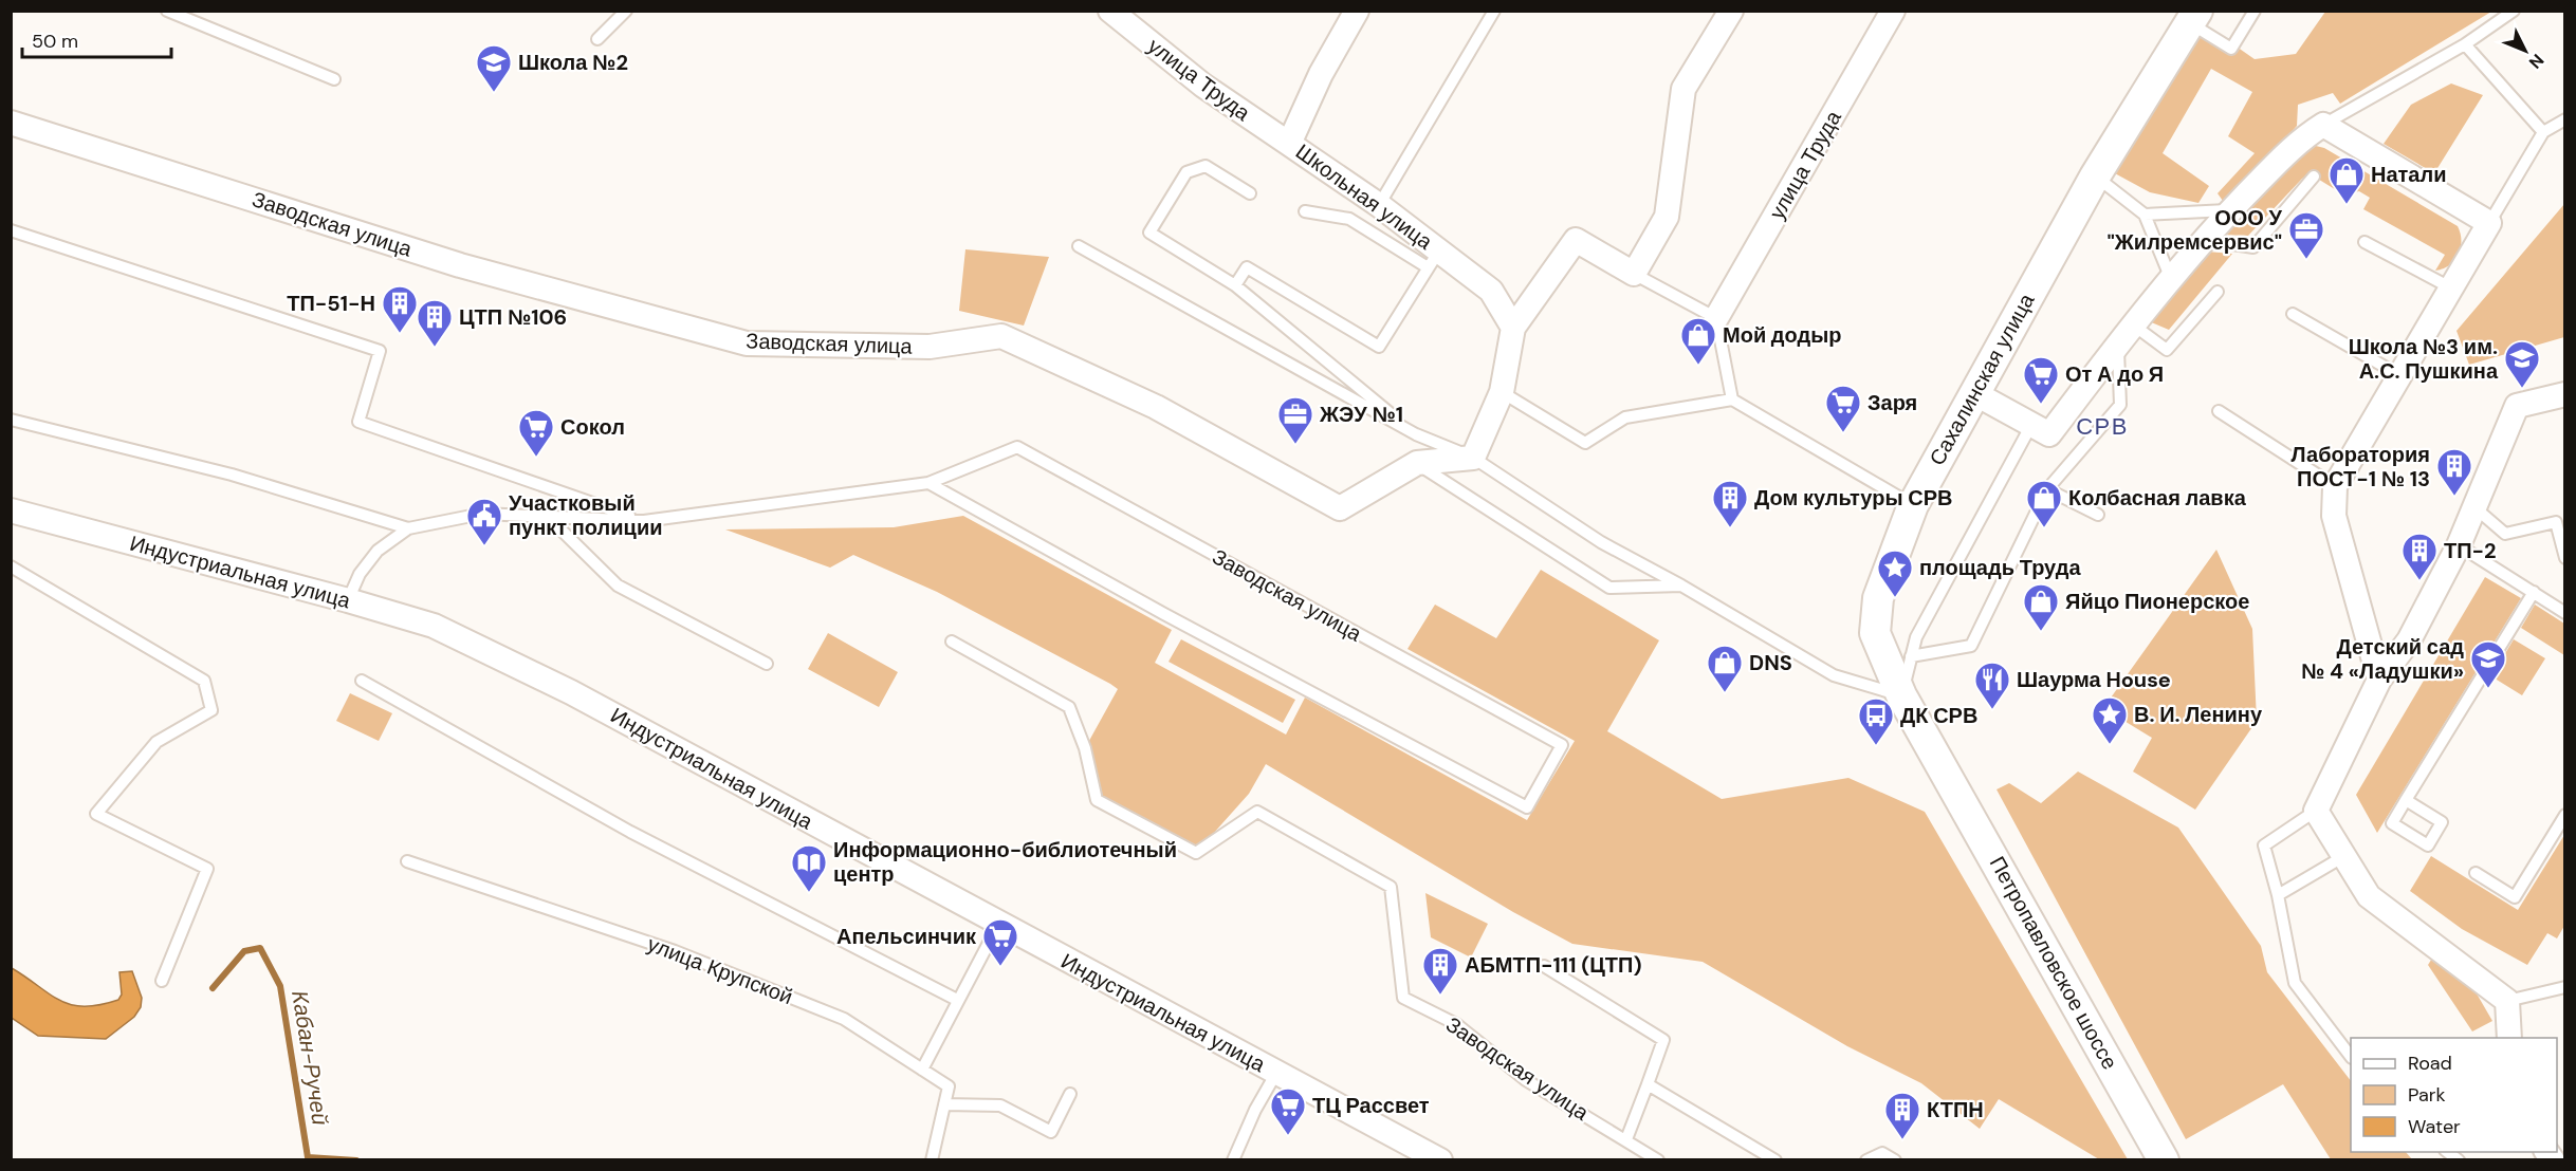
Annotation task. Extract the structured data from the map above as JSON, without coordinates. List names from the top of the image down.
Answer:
{
  "streets": {
    "street": [
      "улица Труда",
      "Школьная улица",
      "Заводская улица",
      "Сахалинская улица",
      "Индустриальная улица",
      "Петропавловское шоссе"
    ],
    "lane": ["улица Крупской"]
  },
  "crossings": [
    ["улица Труда", "Школьная улица"],
    ["Заводская улица", "Индустриальная улица"],
    ["Сахалинская улица", "Петропавловское шоссе"]
  ],
  "districts": ["СРВ"],
  "water": ["Кабан-Ручей"],
  "places": {
    "school or university": ["Школа №2", "Школа №3 им. А.С. Пушкина", "Детский сад № 4 «Ладушки»"],
    "shop": [
      "Натали",
      "Мой додыр",
      "Колбасная лавка",
      "Яйцо Пионерское",
      "DNS"
    ],
    "office": ["ООО У \"Жилремсервис\"", "ЖЭУ №1"],
    "building": [
      "ТП-51-Н",
      "ЦТП №106",
      "Лаборатория ПОСТ-1 № 13",
      "Дом культуры СРВ",
      "ТП-2",
      "АБМТП-111 (ЦТП)",
      "КТПН"
    ],
    "supermarket": [
      "От А до Я",
      "Заря",
      "Сокол",
      "Апельсинчик",
      "ТЦ Рассвет"
    ],
    "public building": ["Участковый пункт полиции"],
    "place": ["площадь Труда", "В. И. Ленину"],
    "restaurant": ["Шаурма House"],
    "bus stop": ["ДК СРВ"],
    "library": ["Информационно-библиотечный центр"]
  },
  "legend": ["Road", "Park", "Water"],
  "scale_bar": "50 m",
  "north": "bottom right"
}
